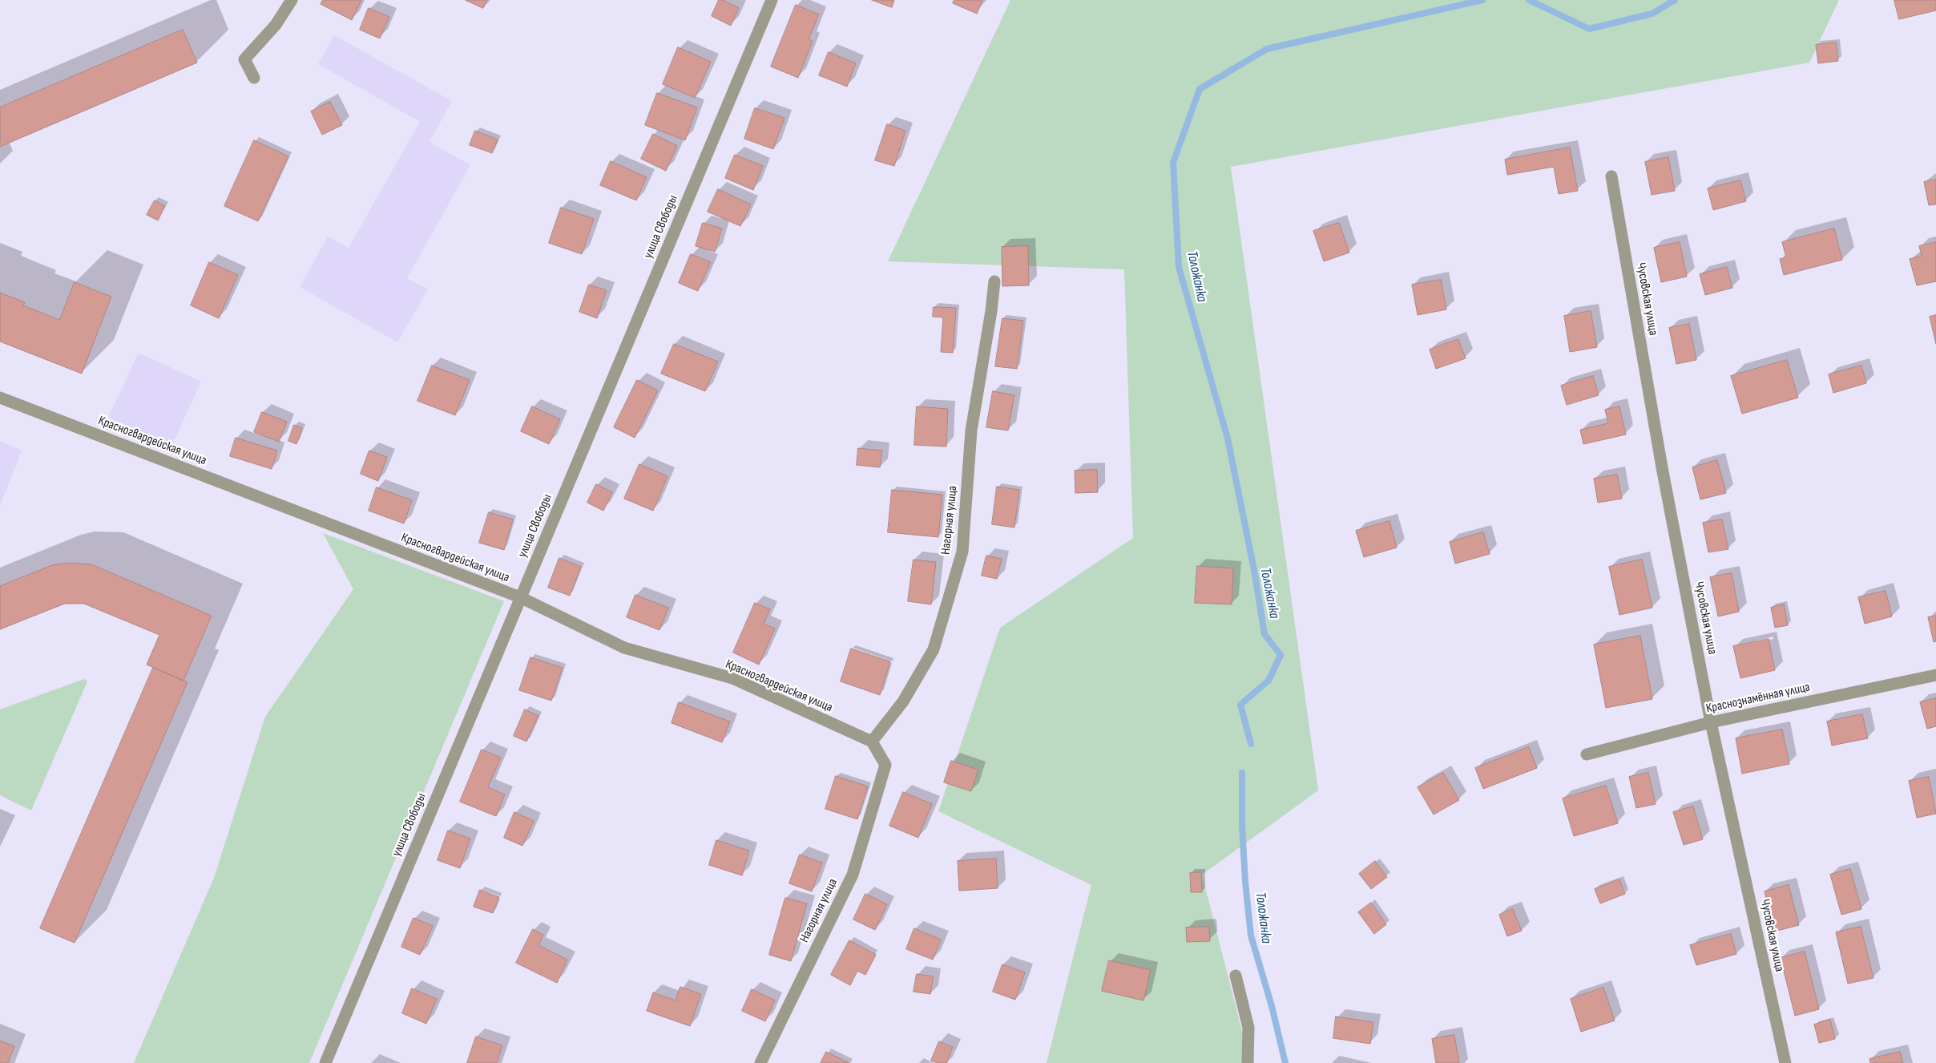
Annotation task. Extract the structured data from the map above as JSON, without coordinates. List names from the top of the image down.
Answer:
{
  "streets": {
    "street": [
      "улица Свободы",
      "Чусовская улица",
      "Красногвардейская улица",
      "Нагорная улица",
      "Краснознамённая улица"
    ]
  },
  "crossings": [
    ["улица Свободы", "Красногвардейская улица"],
    ["Чусовская улица", "Краснознамённая улица"],
    ["Красногвардейская улица", "Нагорная улица"]
  ],
  "water": ["Толожанка"]
}
